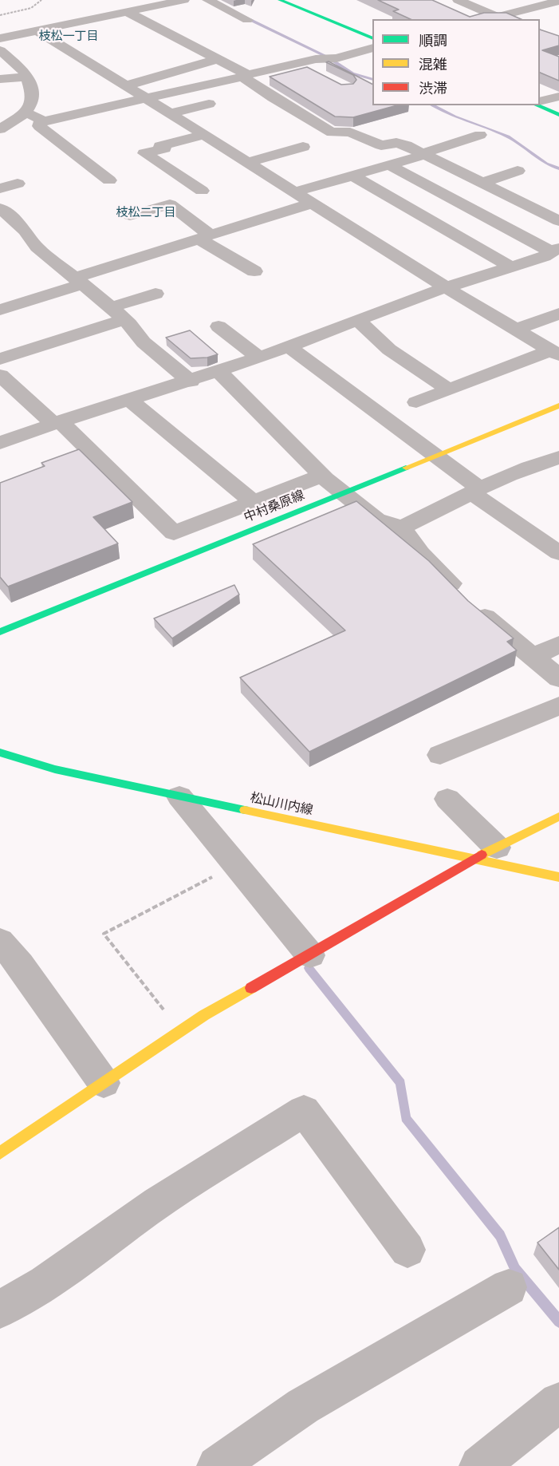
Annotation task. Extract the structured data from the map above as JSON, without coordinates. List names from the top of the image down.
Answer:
{
  "streets": {
    "street": ["中村桑原線", "松山川内線"]
  },
  "districts": ["枝松一丁目", "枝松二丁目"],
  "legend": ["順調", "混雑", "渋滞"]
}
